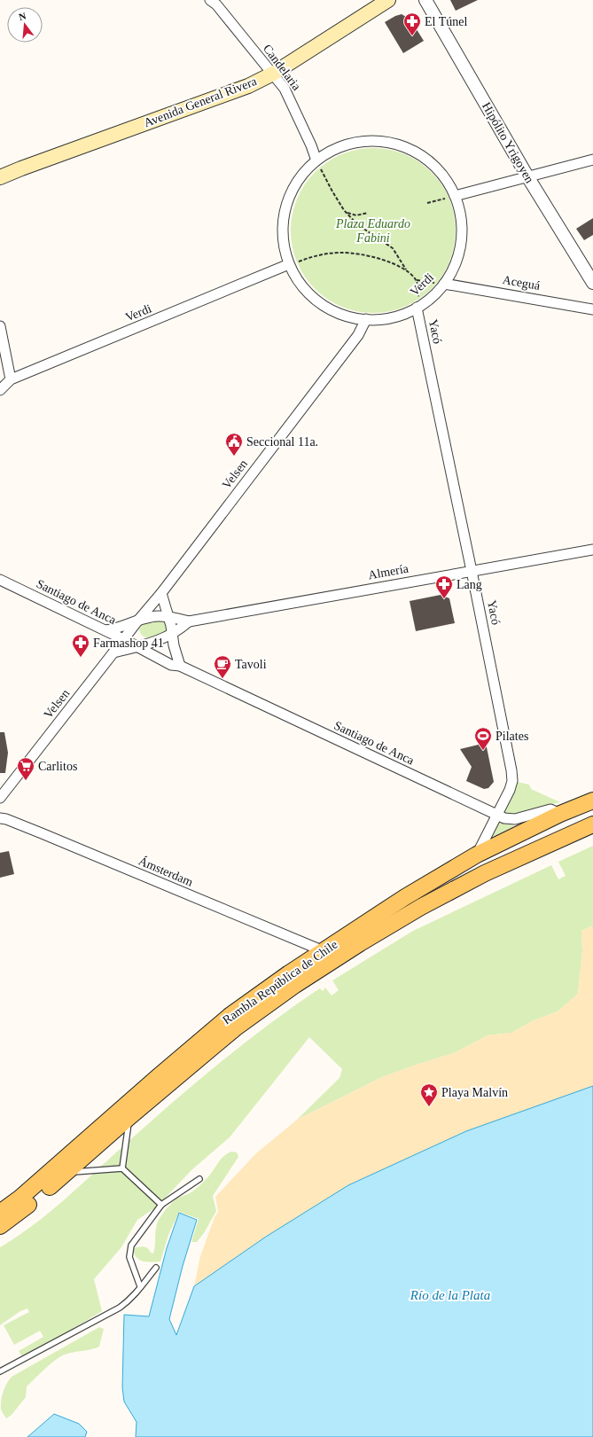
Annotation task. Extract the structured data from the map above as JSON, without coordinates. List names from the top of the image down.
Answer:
{
  "streets": {
    "main road": ["Avenida General Rivera", "Rambla República de Chile"],
    "street": [
      "Candelaria",
      "Hipólito Yrigoyen",
      "Aceguá",
      "Verdi",
      "Yacó",
      "Velsen",
      "Almería",
      "Santiago de Anca",
      "Ámsterdam"
    ]
  },
  "crossings": [
    ["Candelaria", "Avenida General Rivera"],
    ["Candelaria", "Verdi"],
    ["Aceguá", "Verdi"],
    ["Verdi", "Yacó"],
    ["Verdi", "Velsen"],
    ["Yacó", "Almería"],
    ["Yacó", "Santiago de Anca"],
    ["Yacó", "Rambla República de Chile"],
    ["Velsen", "Almería"],
    ["Velsen", "Santiago de Anca"],
    ["Almería", "Santiago de Anca"],
    ["Santiago de Anca", "Rambla República de Chile"],
    ["Ámsterdam", "Rambla República de Chile"]
  ],
  "water": ["Río de la Plata"],
  "parks": ["Plaza Eduardo Fabini"],
  "places": {
    "pharmacy": ["El Túnel", "Lang", "Farmashop 41"],
    "public building": ["Seccional 11a."],
    "cafe": ["Tavoli"],
    "sports": ["Pilates"],
    "supermarket": ["Carlitos"],
    "place": ["Playa Malvín"]
  },
  "north": "top"
}
